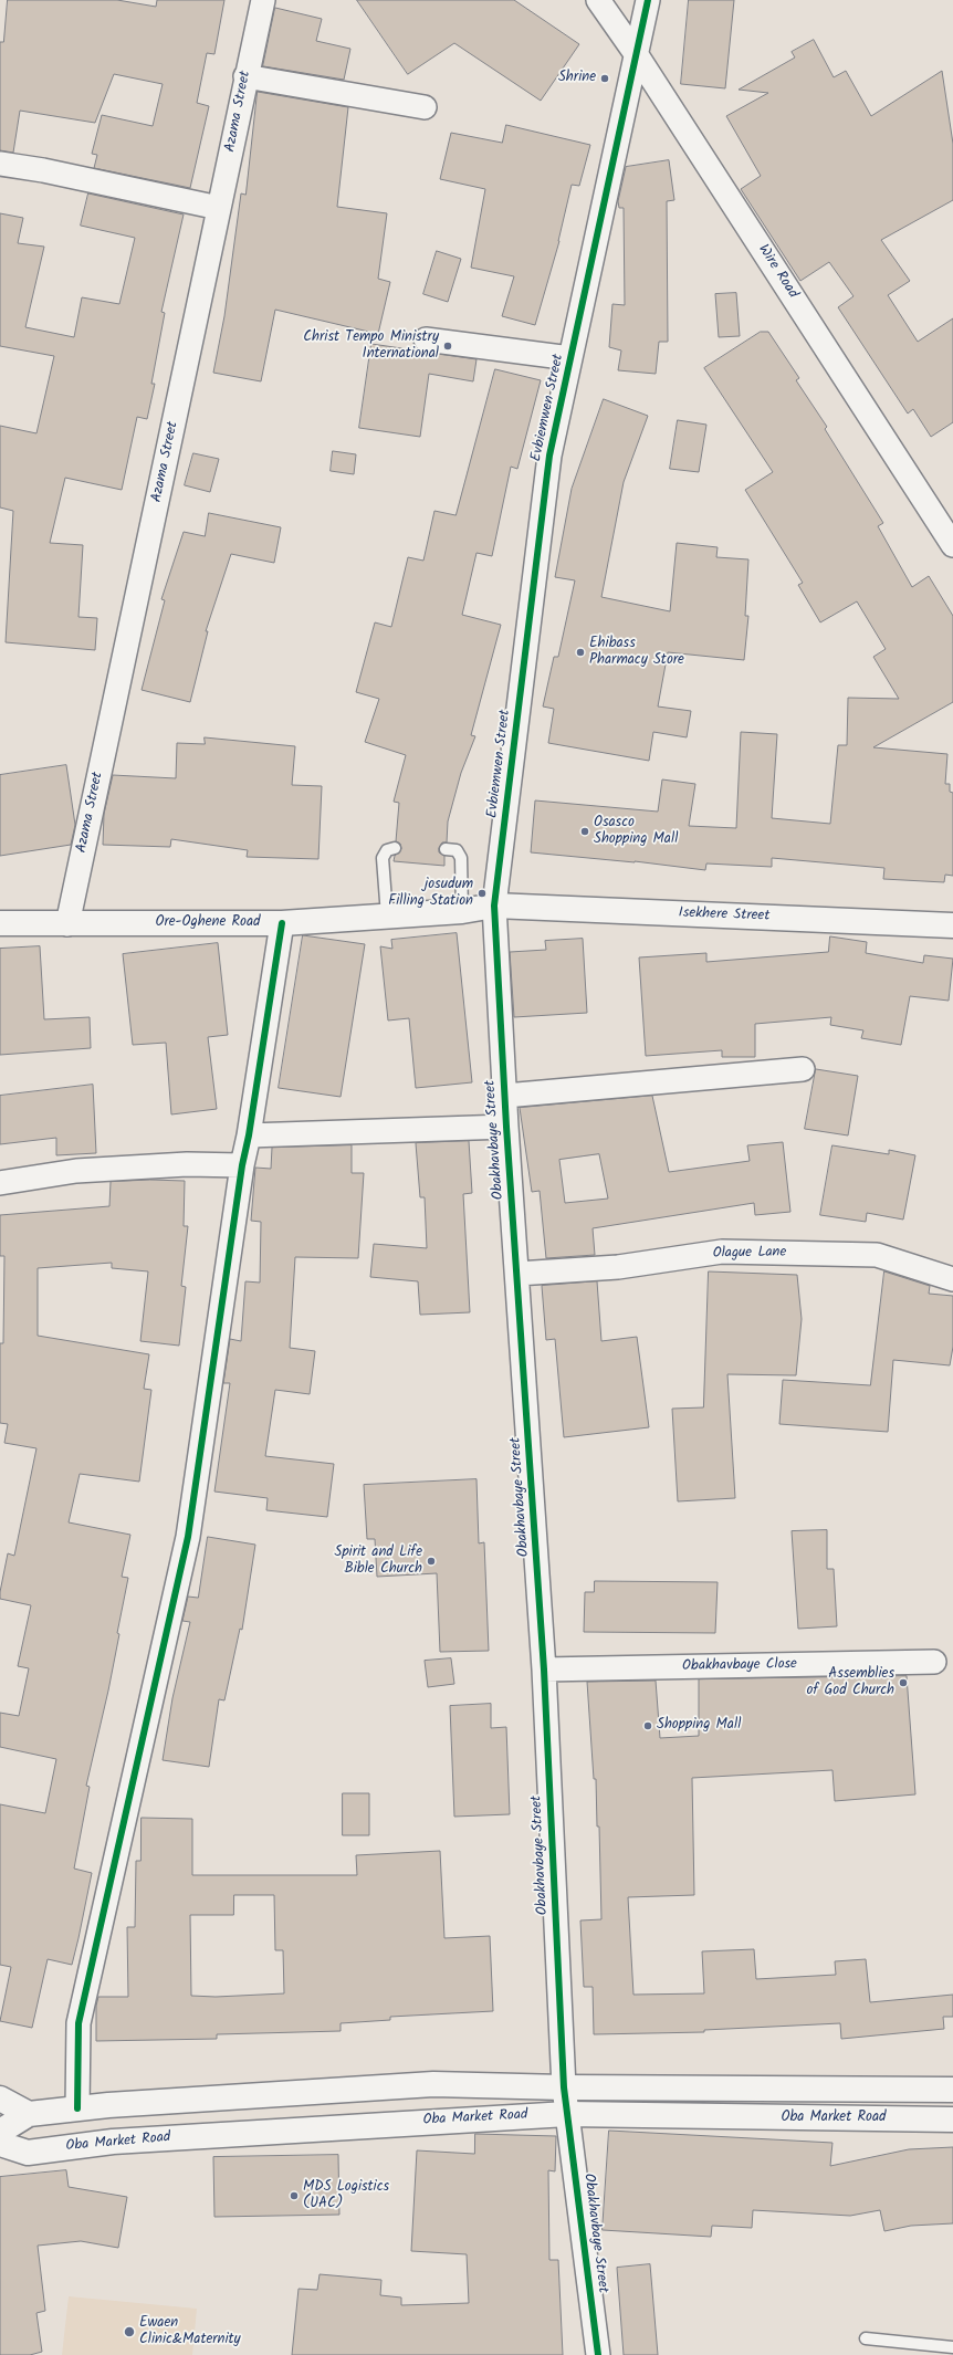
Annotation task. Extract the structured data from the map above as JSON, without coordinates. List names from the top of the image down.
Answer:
{
  "streets": {
    "main road": ["Isekhere Street", "Ore-Oghene Road", "Oba Market Road"],
    "street": [
      "Azama Street",
      "Wire Road",
      "Evbiemwen Street",
      "Obakhavbaye Street",
      "Olague Lane",
      "Obakhavbaye Close"
    ]
  },
  "crossings": [
    ["Azama Street", "Ore-Oghene Road"],
    ["Wire Road", "Evbiemwen Street"],
    ["Evbiemwen Street", "Isekhere Street"],
    ["Evbiemwen Street", "Ore-Oghene Road"],
    ["Evbiemwen Street", "Obakhavbaye Street"],
    ["Isekhere Street", "Ore-Oghene Road"],
    ["Isekhere Street", "Obakhavbaye Street"],
    ["Ore-Oghene Road", "Obakhavbaye Street"],
    ["Obakhavbaye Street", "Olague Lane"],
    ["Obakhavbaye Street", "Obakhavbaye Close"],
    ["Obakhavbaye Street", "Oba Market Road"]
  ],
  "places": [
    "Shrine",
    "Christ Tempo Ministry International",
    "Ehibass Pharmacy Store",
    "Osasco Shopping Mall",
    "josudum Filling Station",
    "Spirit and Life Bible Church",
    "Assemblies of God Church",
    "Shopping Mall",
    "MDS Logistics (UAC)",
    "Ewaen Clinic&Maternity"
  ]
}
